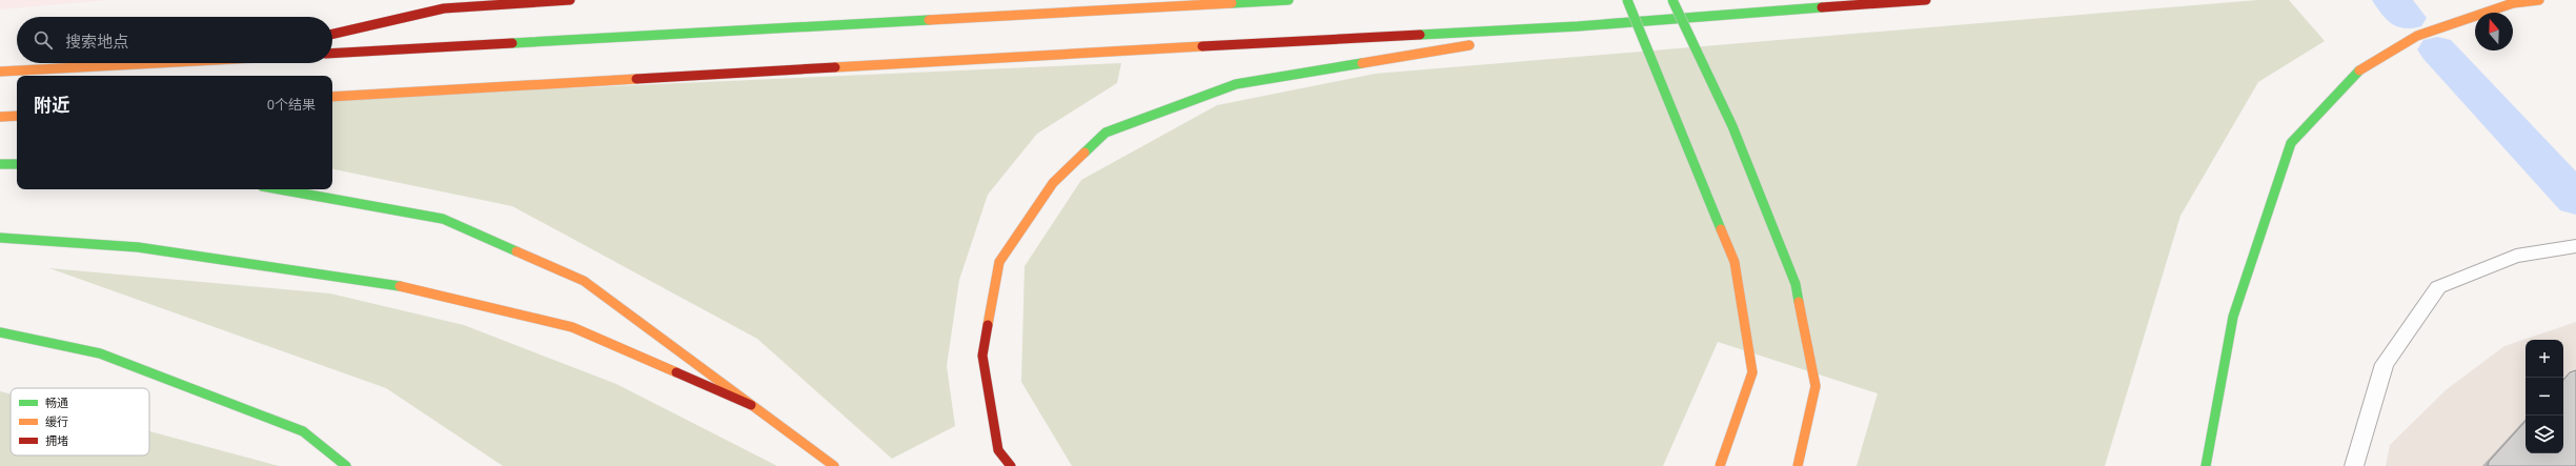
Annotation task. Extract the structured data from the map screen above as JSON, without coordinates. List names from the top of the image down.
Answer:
{
  "legend": ["畅通", "缓行", "拥堵"],
  "north": "top",
  "page": {
    "search": "搜索地点",
    "heading": ["附近", "0个结果"],
    "map_buttons": ["+", "−"]
  }
}
